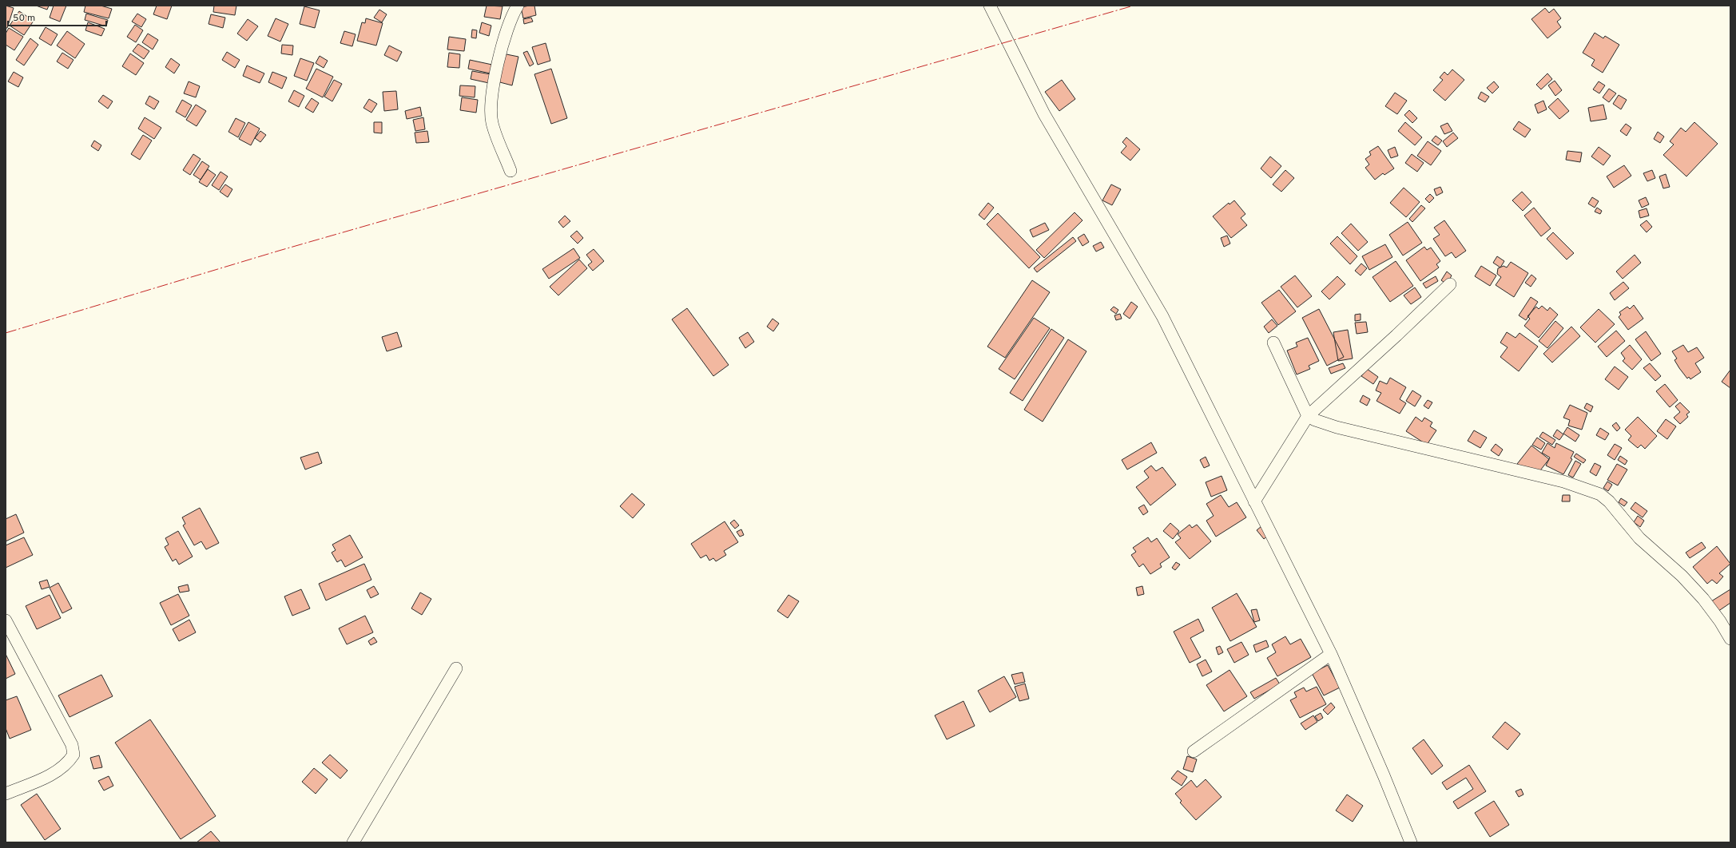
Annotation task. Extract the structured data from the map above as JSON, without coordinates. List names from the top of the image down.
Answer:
{
  "scale_bar": "50 m"
}
